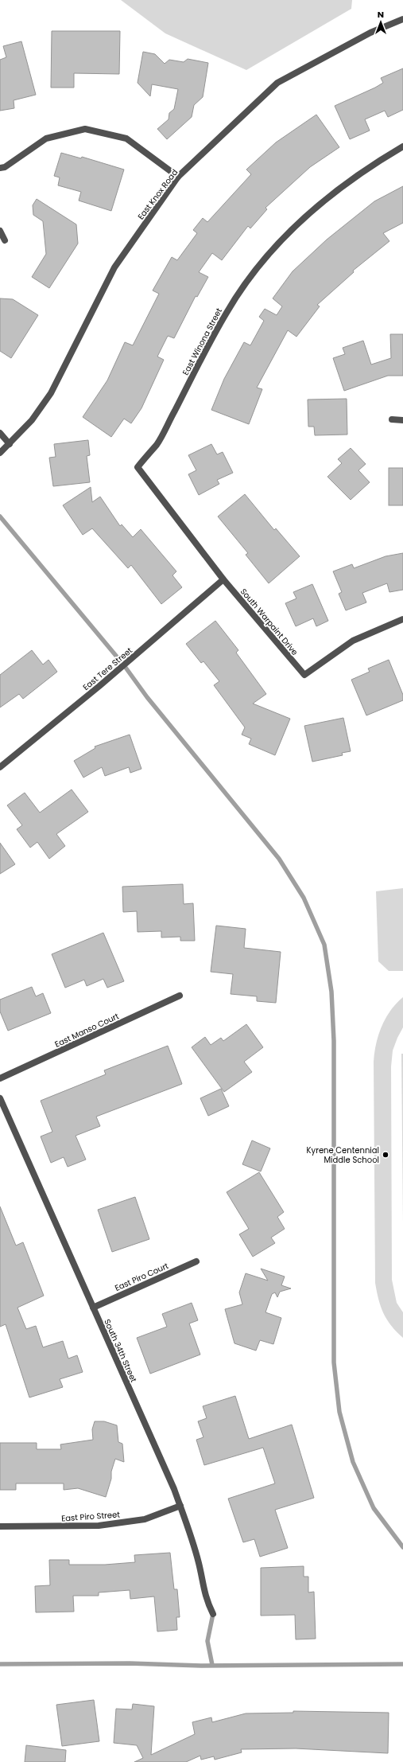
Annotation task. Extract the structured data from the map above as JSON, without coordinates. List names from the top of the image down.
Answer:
{
  "streets": {
    "street": [
      "East Knox Road",
      "East Winona Street",
      "South Warpaint Drive",
      "East Tere Street",
      "East Manso Court",
      "East Piro Court",
      "South 34th Street",
      "East Piro Street"
    ]
  },
  "crossings": [
    ["East Winona Street", "South Warpaint Drive"],
    ["East Winona Street", "East Tere Street"],
    ["South Warpaint Drive", "East Tere Street"],
    ["East Piro Court", "South 34th Street"],
    ["South 34th Street", "East Piro Street"]
  ],
  "places": ["Kyrene Centennial Middle School"],
  "north": "top"
}
